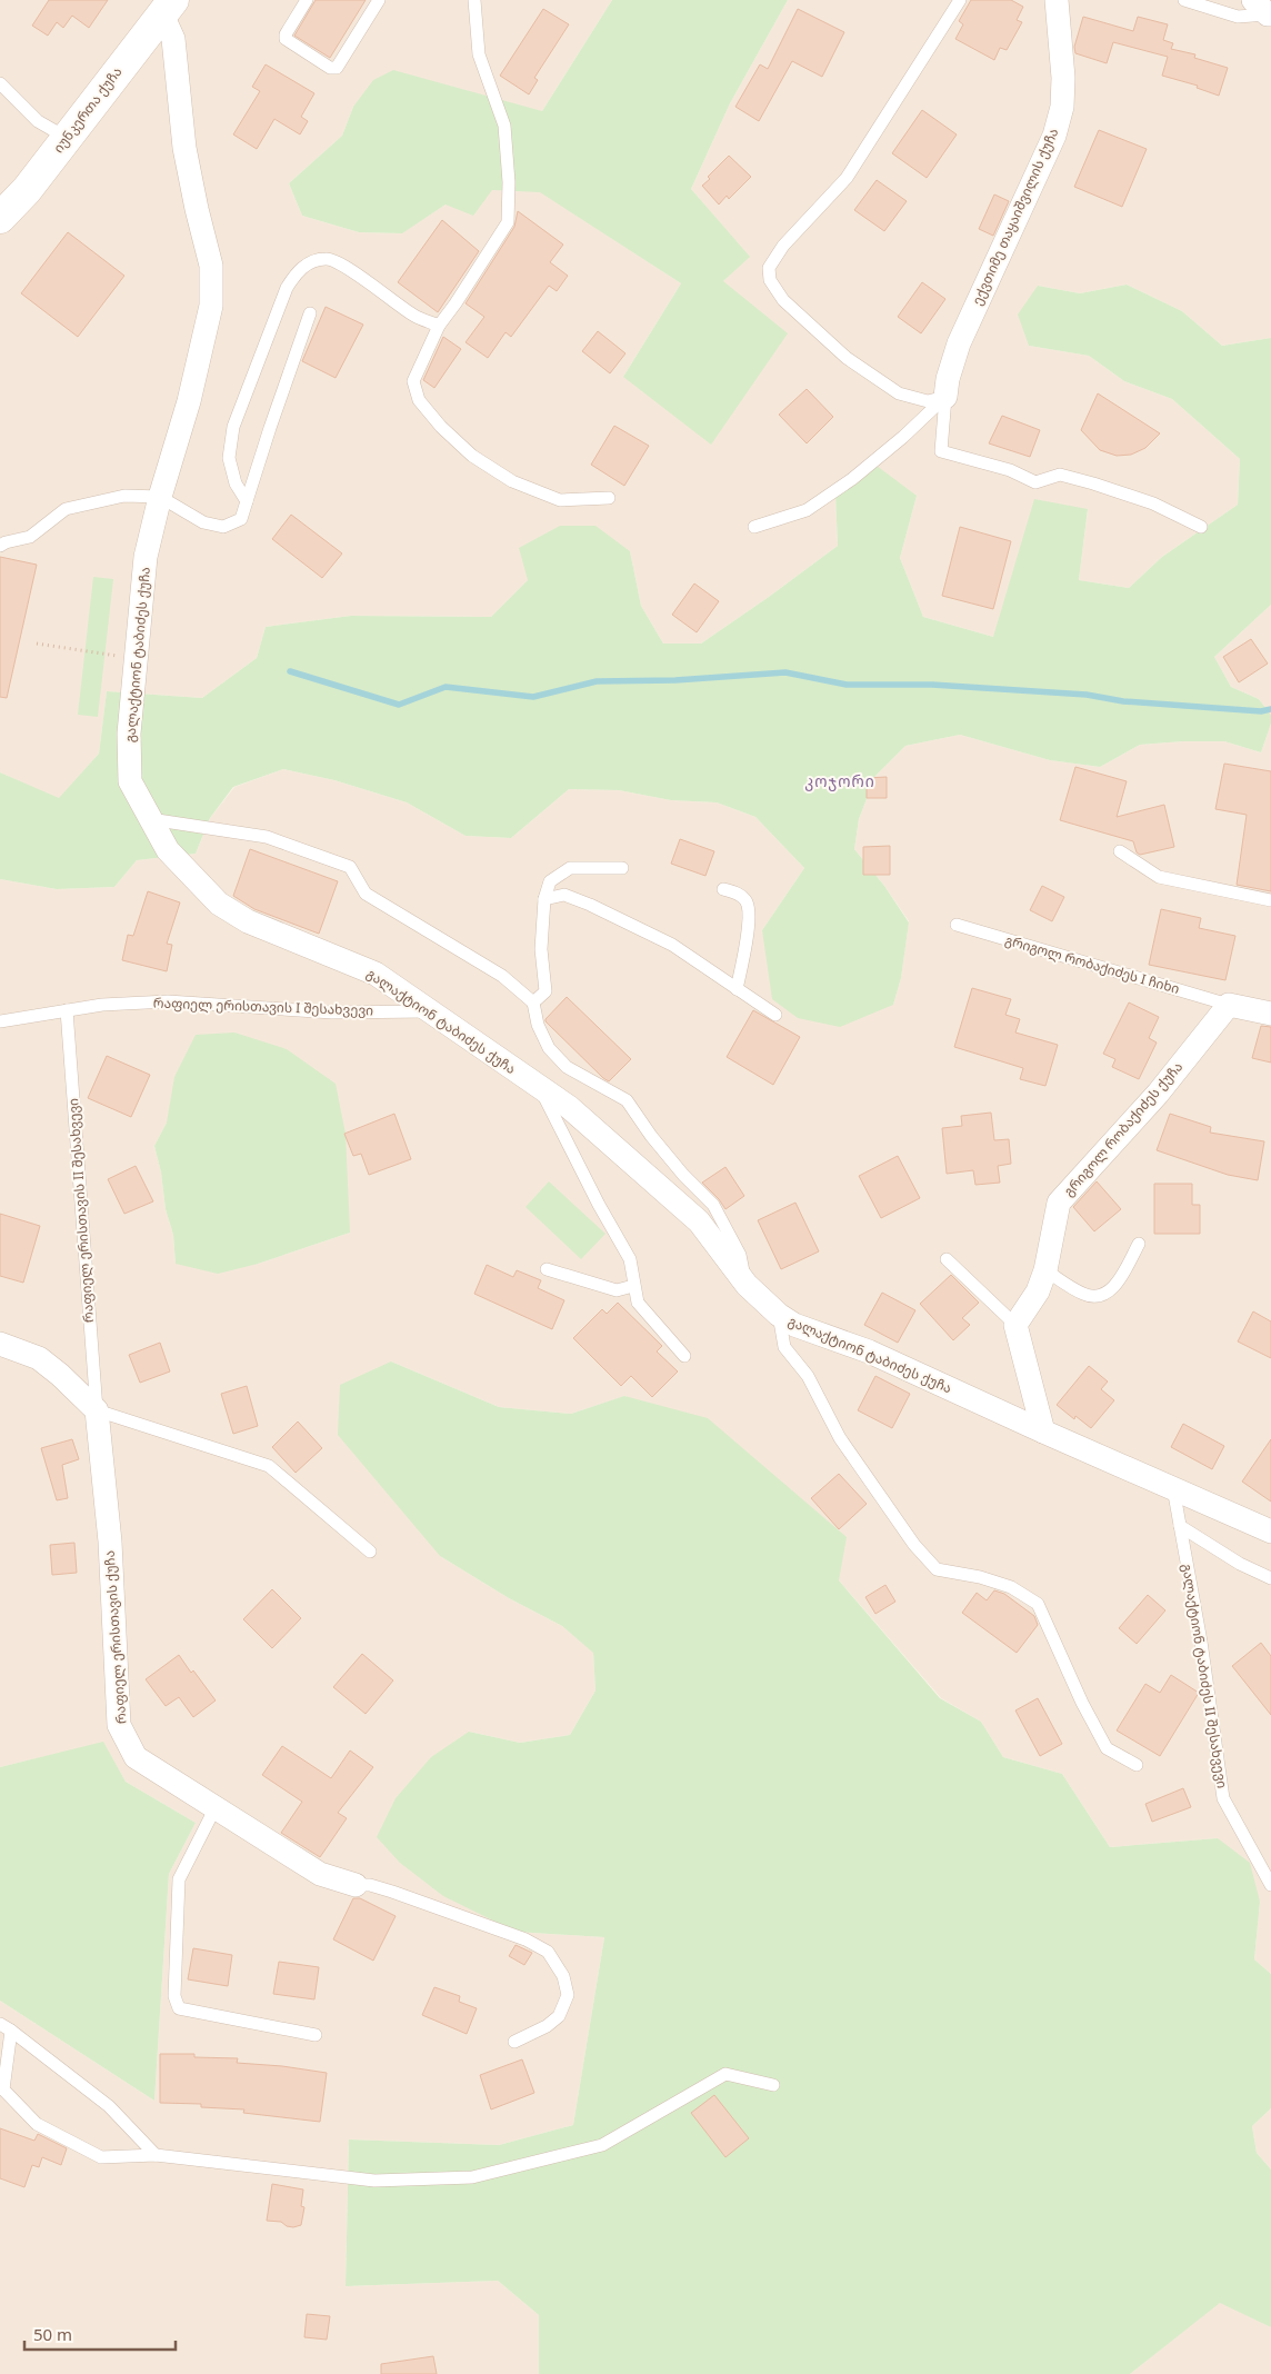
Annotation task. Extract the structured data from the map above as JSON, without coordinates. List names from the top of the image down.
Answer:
{
  "streets": {
    "main road": ["იუნკერთა ქუჩა"],
    "street": [
      "ექვთიმე თაყაიშვილის ქუჩა",
      "გალაქტიონ ტაბიძეს ქუჩა",
      "გრიგოლ რობაქიძეს ქუჩა",
      "რაფიელ ერისთავის ქუჩა"
    ],
    "lane": [
      "გრიგოლ რობაქიძეს I ჩიხი",
      "რაფიელ ერისთავის I შესახვევი",
      "რაფიელ ერისთავის II შესახვევი",
      "გალაქტიონ ტაბიძეს II შესახვევი"
    ]
  },
  "crossings": [
    ["იუნკერთა ქუჩა", "გალაქტიონ ტაბიძეს ქუჩა"],
    ["გალაქტიონ ტაბიძეს ქუჩა", "რაფიელ ერისთავის I შესახვევი"],
    ["გალაქტიონ ტაბიძეს ქუჩა", "გალაქტიონ ტაბიძეს II შესახვევი"],
    ["გრიგოლ რობაქიძეს I ჩიხი", "გრიგოლ რობაქიძეს ქუჩა"],
    ["რაფიელ ერისთავის I შესახვევი", "რაფიელ ერისთავის II შესახვევი"],
    ["რაფიელ ერისთავის II შესახვევი", "რაფიელ ერისთავის ქუჩა"]
  ],
  "districts": ["კოჯორი"],
  "scale_bar": "50 m"
}
